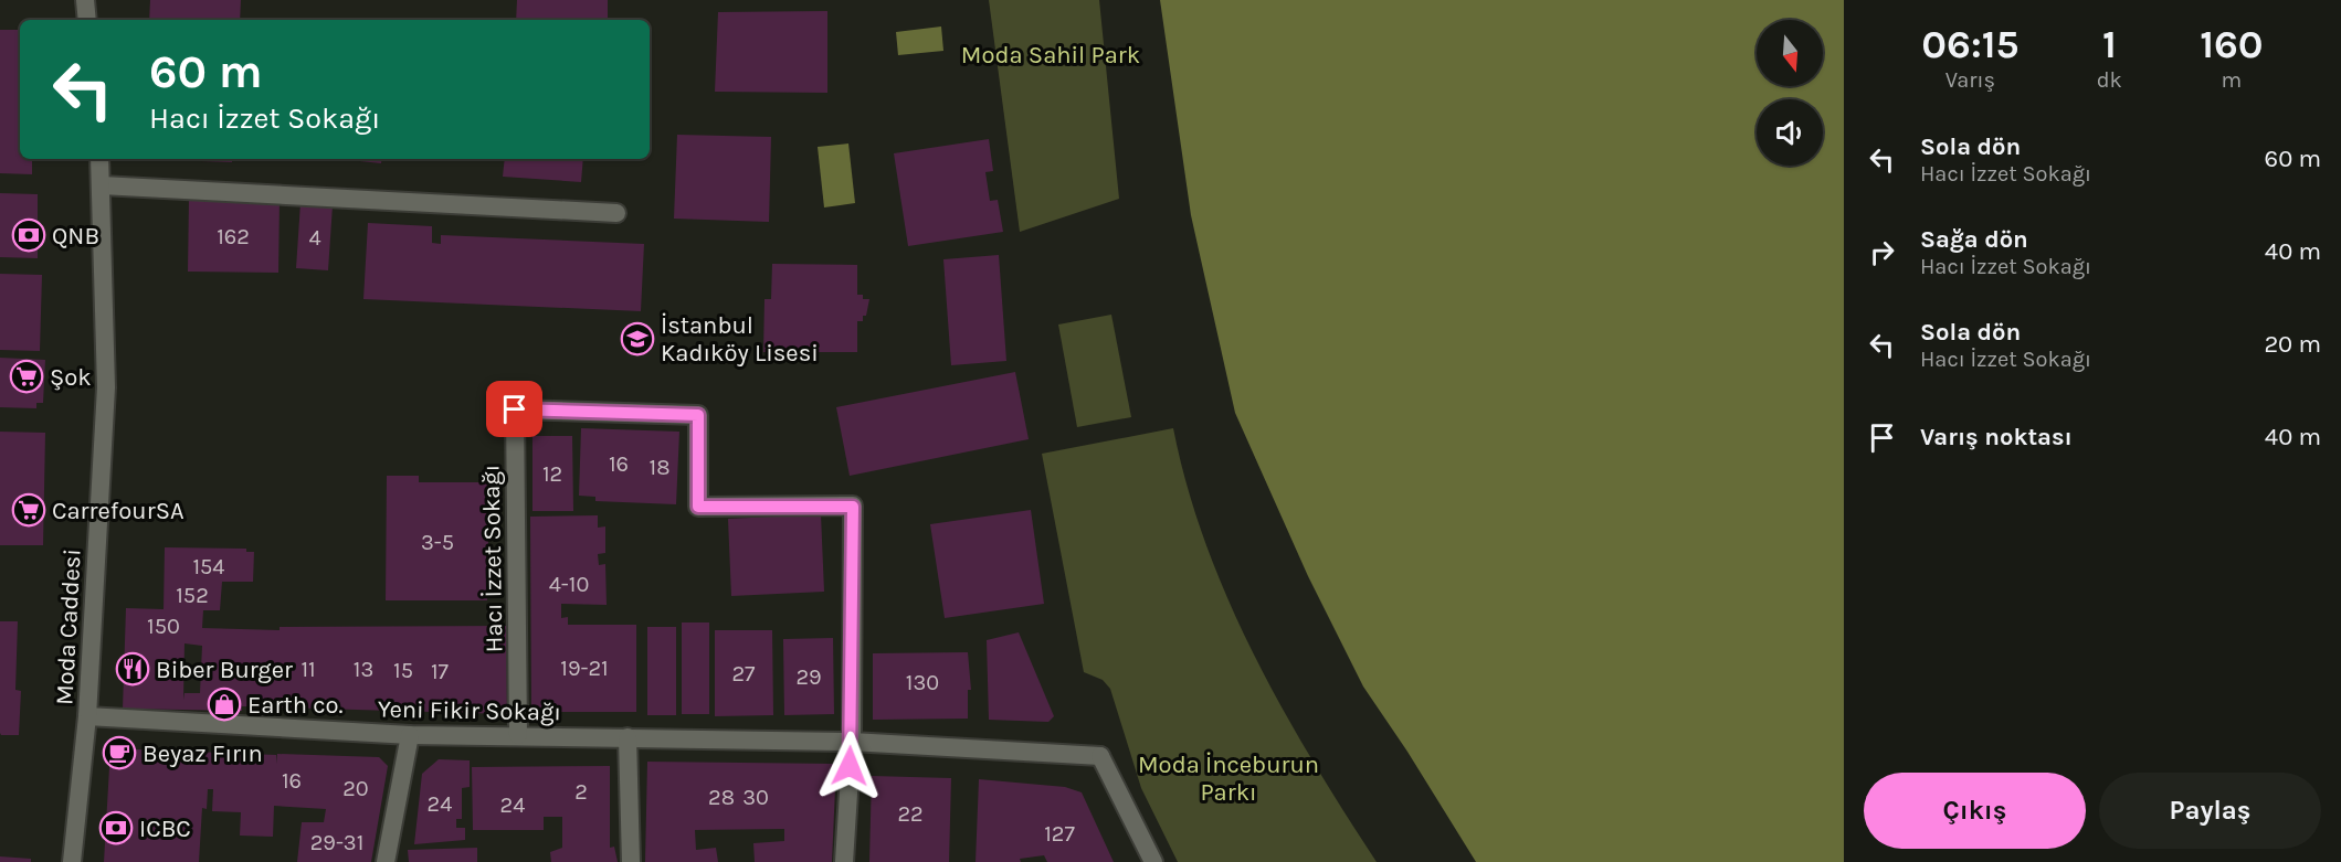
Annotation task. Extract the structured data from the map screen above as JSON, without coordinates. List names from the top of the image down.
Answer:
{
  "streets": {
    "street": ["Hacı İzzet Sokağı", "Moda Caddesi", "Yeni Fikir Sokağı"]
  },
  "crossings": [
    ["Hacı İzzet Sokağı", "Yeni Fikir Sokağı"],
    ["Moda Caddesi", "Yeni Fikir Sokağı"]
  ],
  "parks": ["Moda Sahil Park", "Moda İnceburun Parkı"],
  "places": {
    "bank": ["QNB", "ICBC"],
    "school or university": ["İstanbul Kadıköy Lisesi"],
    "supermarket": ["Şok", "CarrefourSA"],
    "restaurant": ["Biber Burger"],
    "shop": ["Earth co."],
    "cafe": ["Beyaz Fırın"]
  },
  "house_numbers": [
    "162",
    "4",
    "16",
    "18",
    "12",
    "3-5",
    "154",
    "4-10",
    "152",
    "150",
    "19-21",
    "11",
    "13",
    "15",
    "17",
    "27",
    "29",
    "130",
    "16",
    "20",
    "2",
    "28",
    "30",
    "24",
    "24",
    "22",
    "127",
    "29-31"
  ],
  "north": "bottom",
  "page": {
    "eta": [
      "06:15",
      "Varış",
      "1",
      "dk",
      "160",
      "m"
    ],
    "turn": ["60 m", "Hacı İzzet Sokağı"],
    "list": [
      {
        "name": "Sola dön",
        "note": "Hacı İzzet Sokağı",
        "value": "60 m"
      },
      {
        "name": "Sağa dön",
        "note": "Hacı İzzet Sokağı",
        "value": "40 m"
      },
      {
        "name": "Sola dön",
        "note": "Hacı İzzet Sokağı",
        "value": "20 m"
      },
      {
        "name": "Varış noktası",
        "value": "40 m"
      }
    ],
    "buttons": ["Çıkış", "Paylaş"]
  }
}
